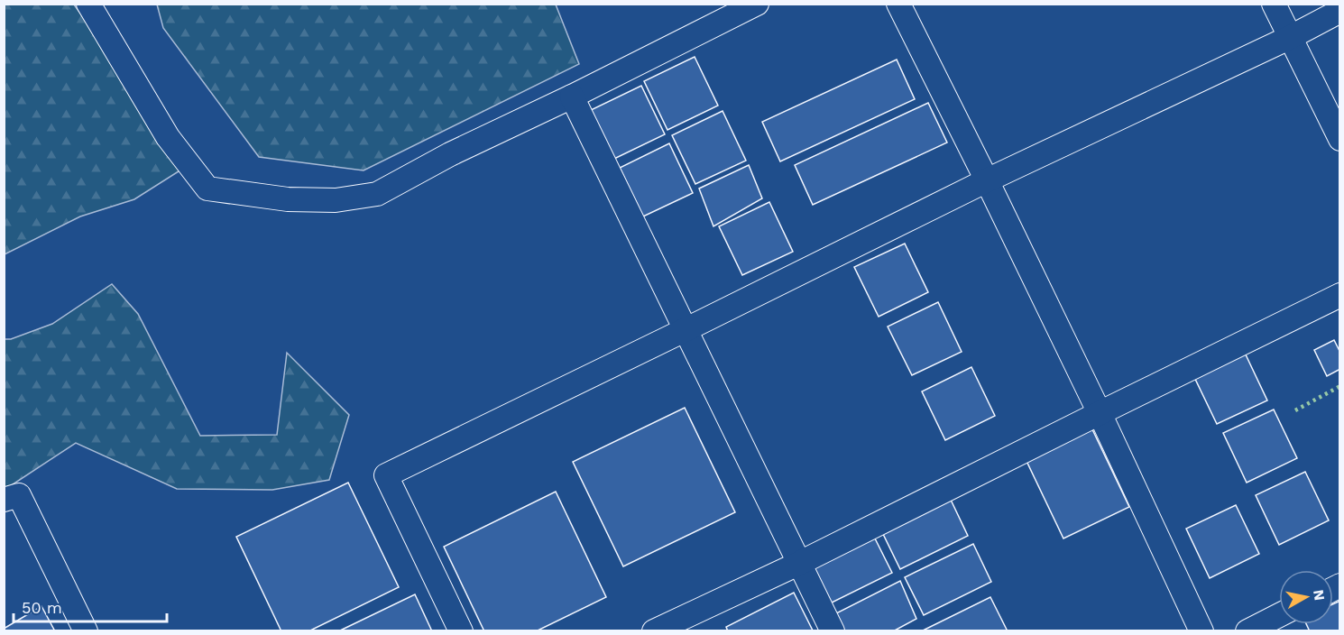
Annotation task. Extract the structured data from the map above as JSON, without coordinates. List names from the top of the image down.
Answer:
{
  "scale_bar": "50 m",
  "north": "right"
}
